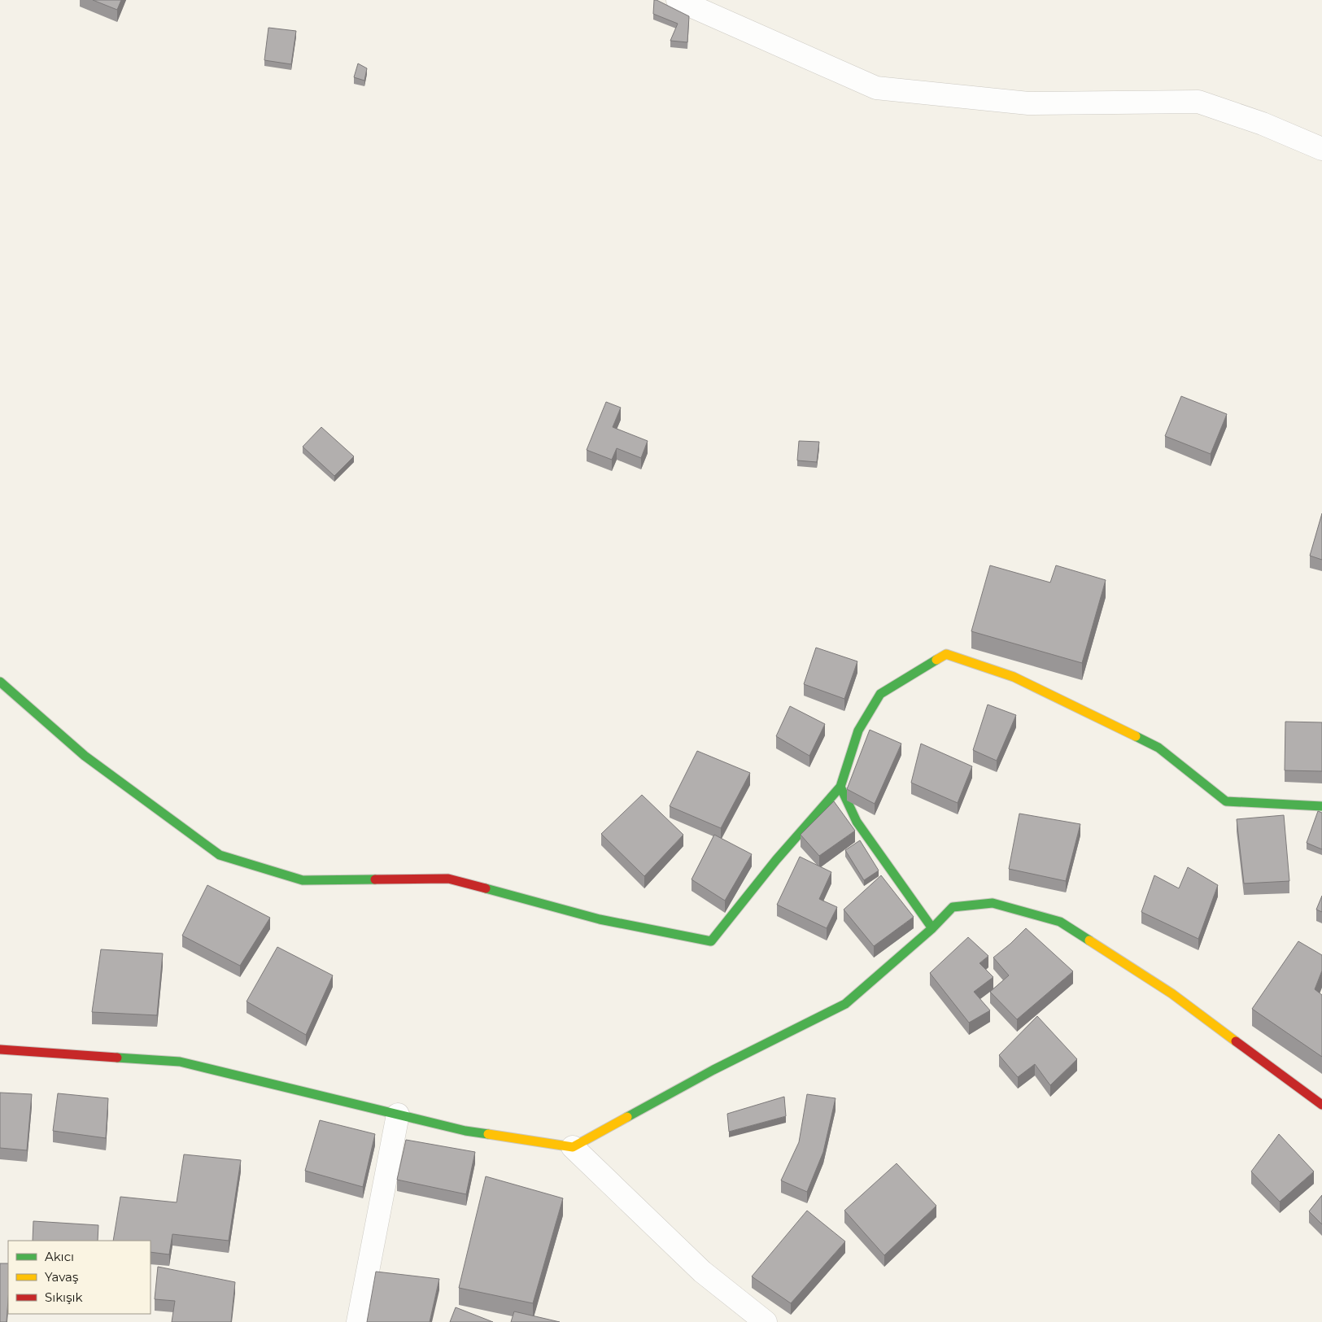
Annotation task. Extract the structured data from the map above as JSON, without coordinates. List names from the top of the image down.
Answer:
{
  "legend": ["Akıcı", "Yavaş", "Sıkışık"]
}
